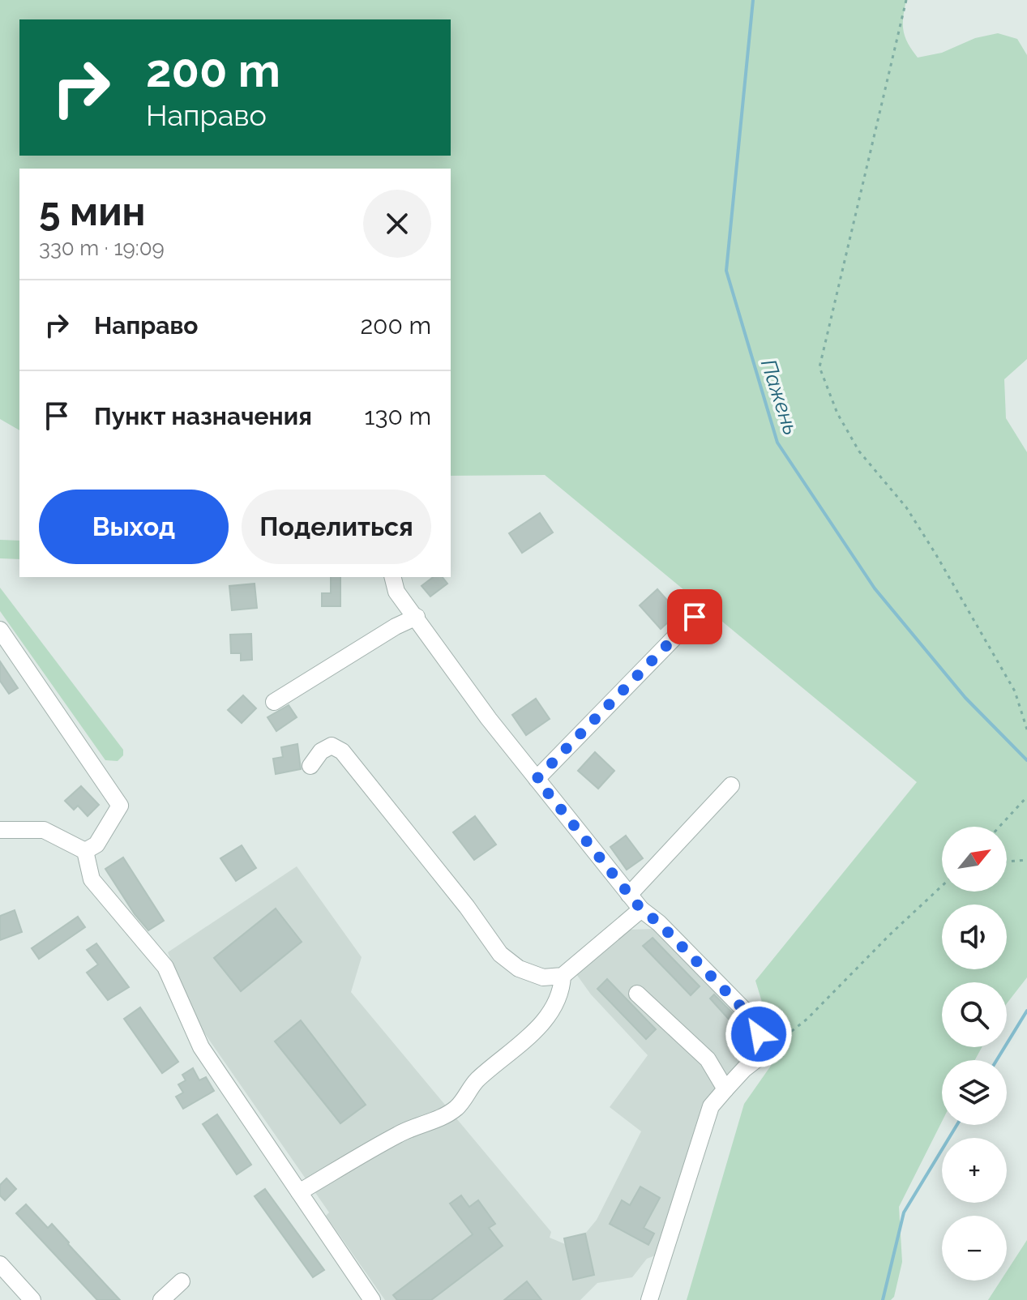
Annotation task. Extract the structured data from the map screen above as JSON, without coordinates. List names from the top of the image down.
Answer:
{
  "water": ["Пажень"],
  "north": "top right",
  "page": {
    "turn": ["200 m", "Направо"],
    "heading": ["5 мин", "330 m · 19:09"],
    "list": [
      {
        "name": "Направо",
        "value": "200 m"
      },
      {
        "name": "Пункт назначения",
        "value": "130 m"
      }
    ],
    "buttons": ["Выход", "Поделиться"],
    "map_buttons": ["+", "−"]
  }
}
